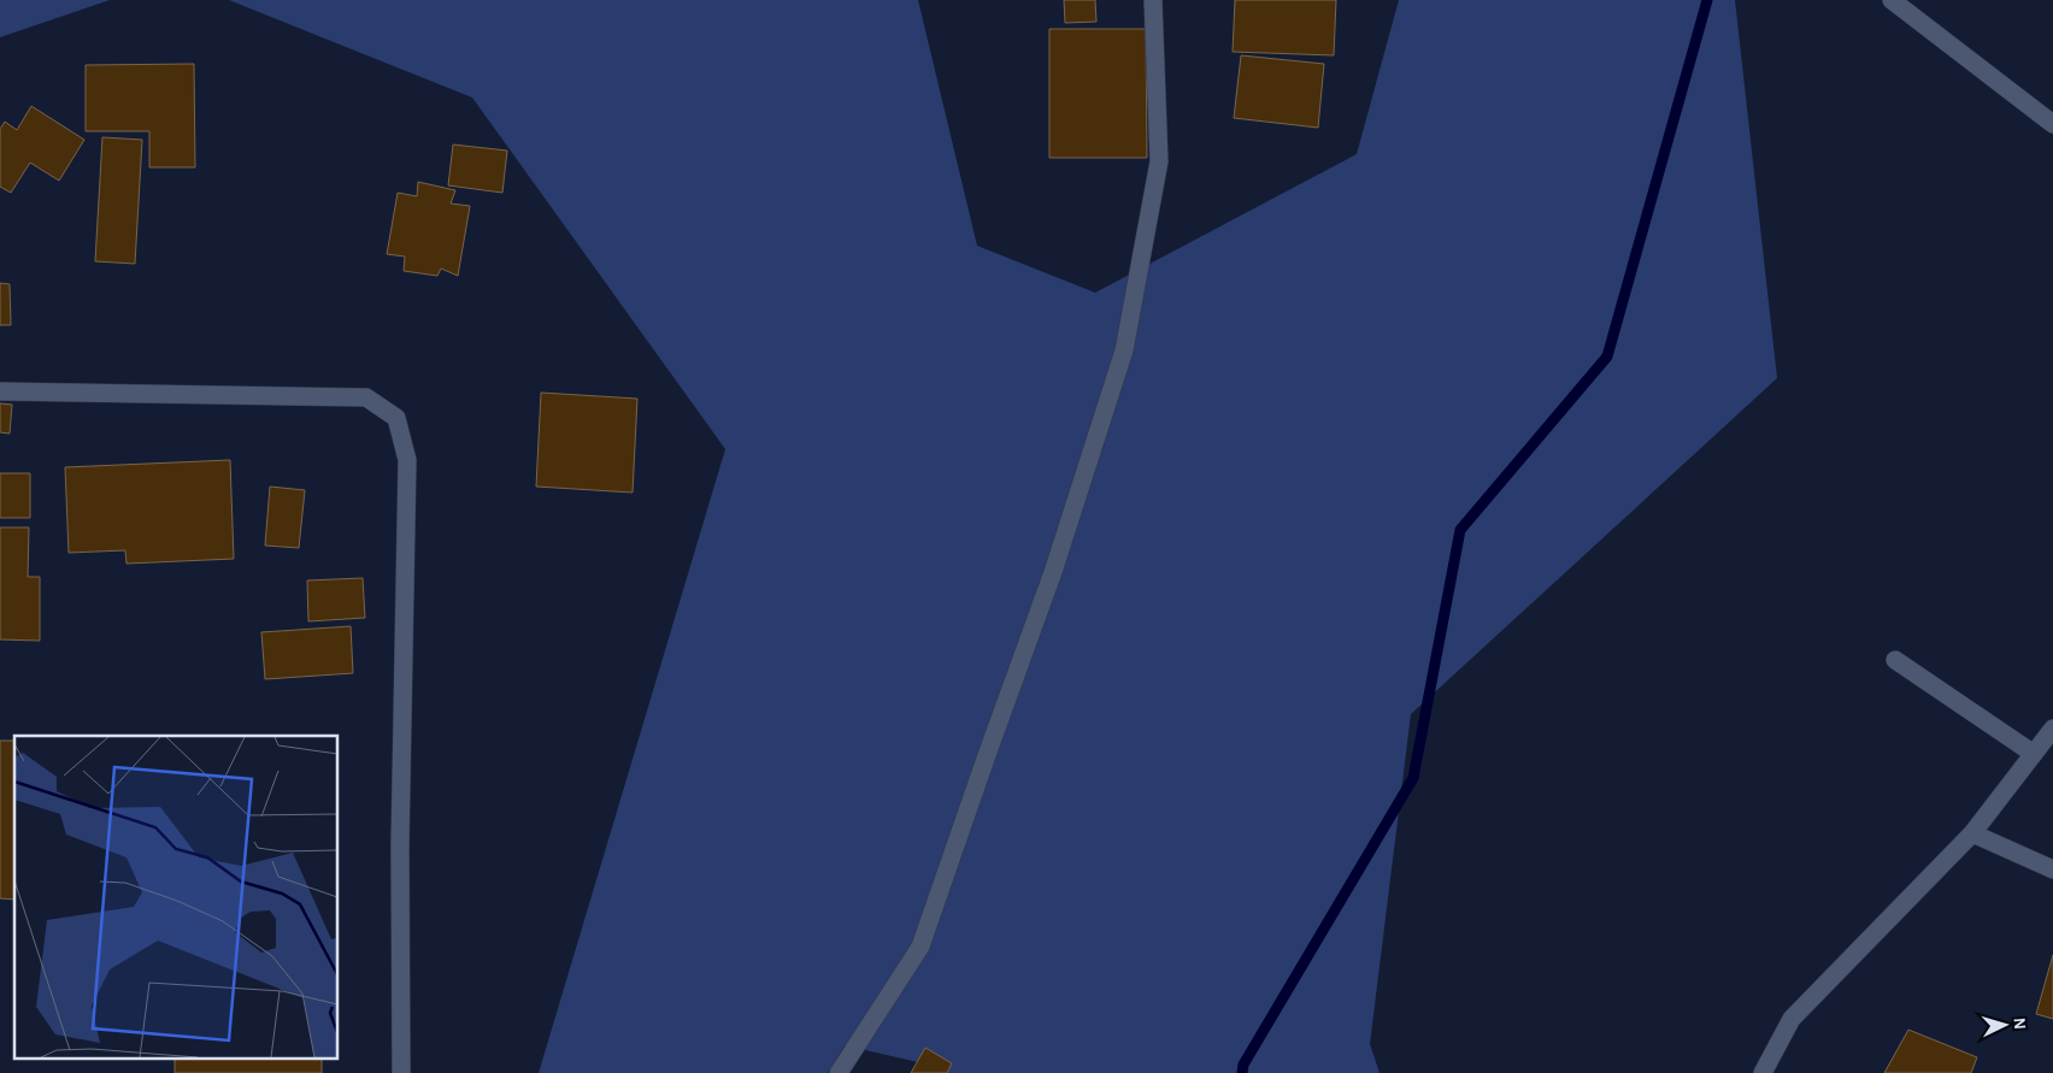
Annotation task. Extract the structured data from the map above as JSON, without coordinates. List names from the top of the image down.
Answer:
{
  "north": "right"
}
